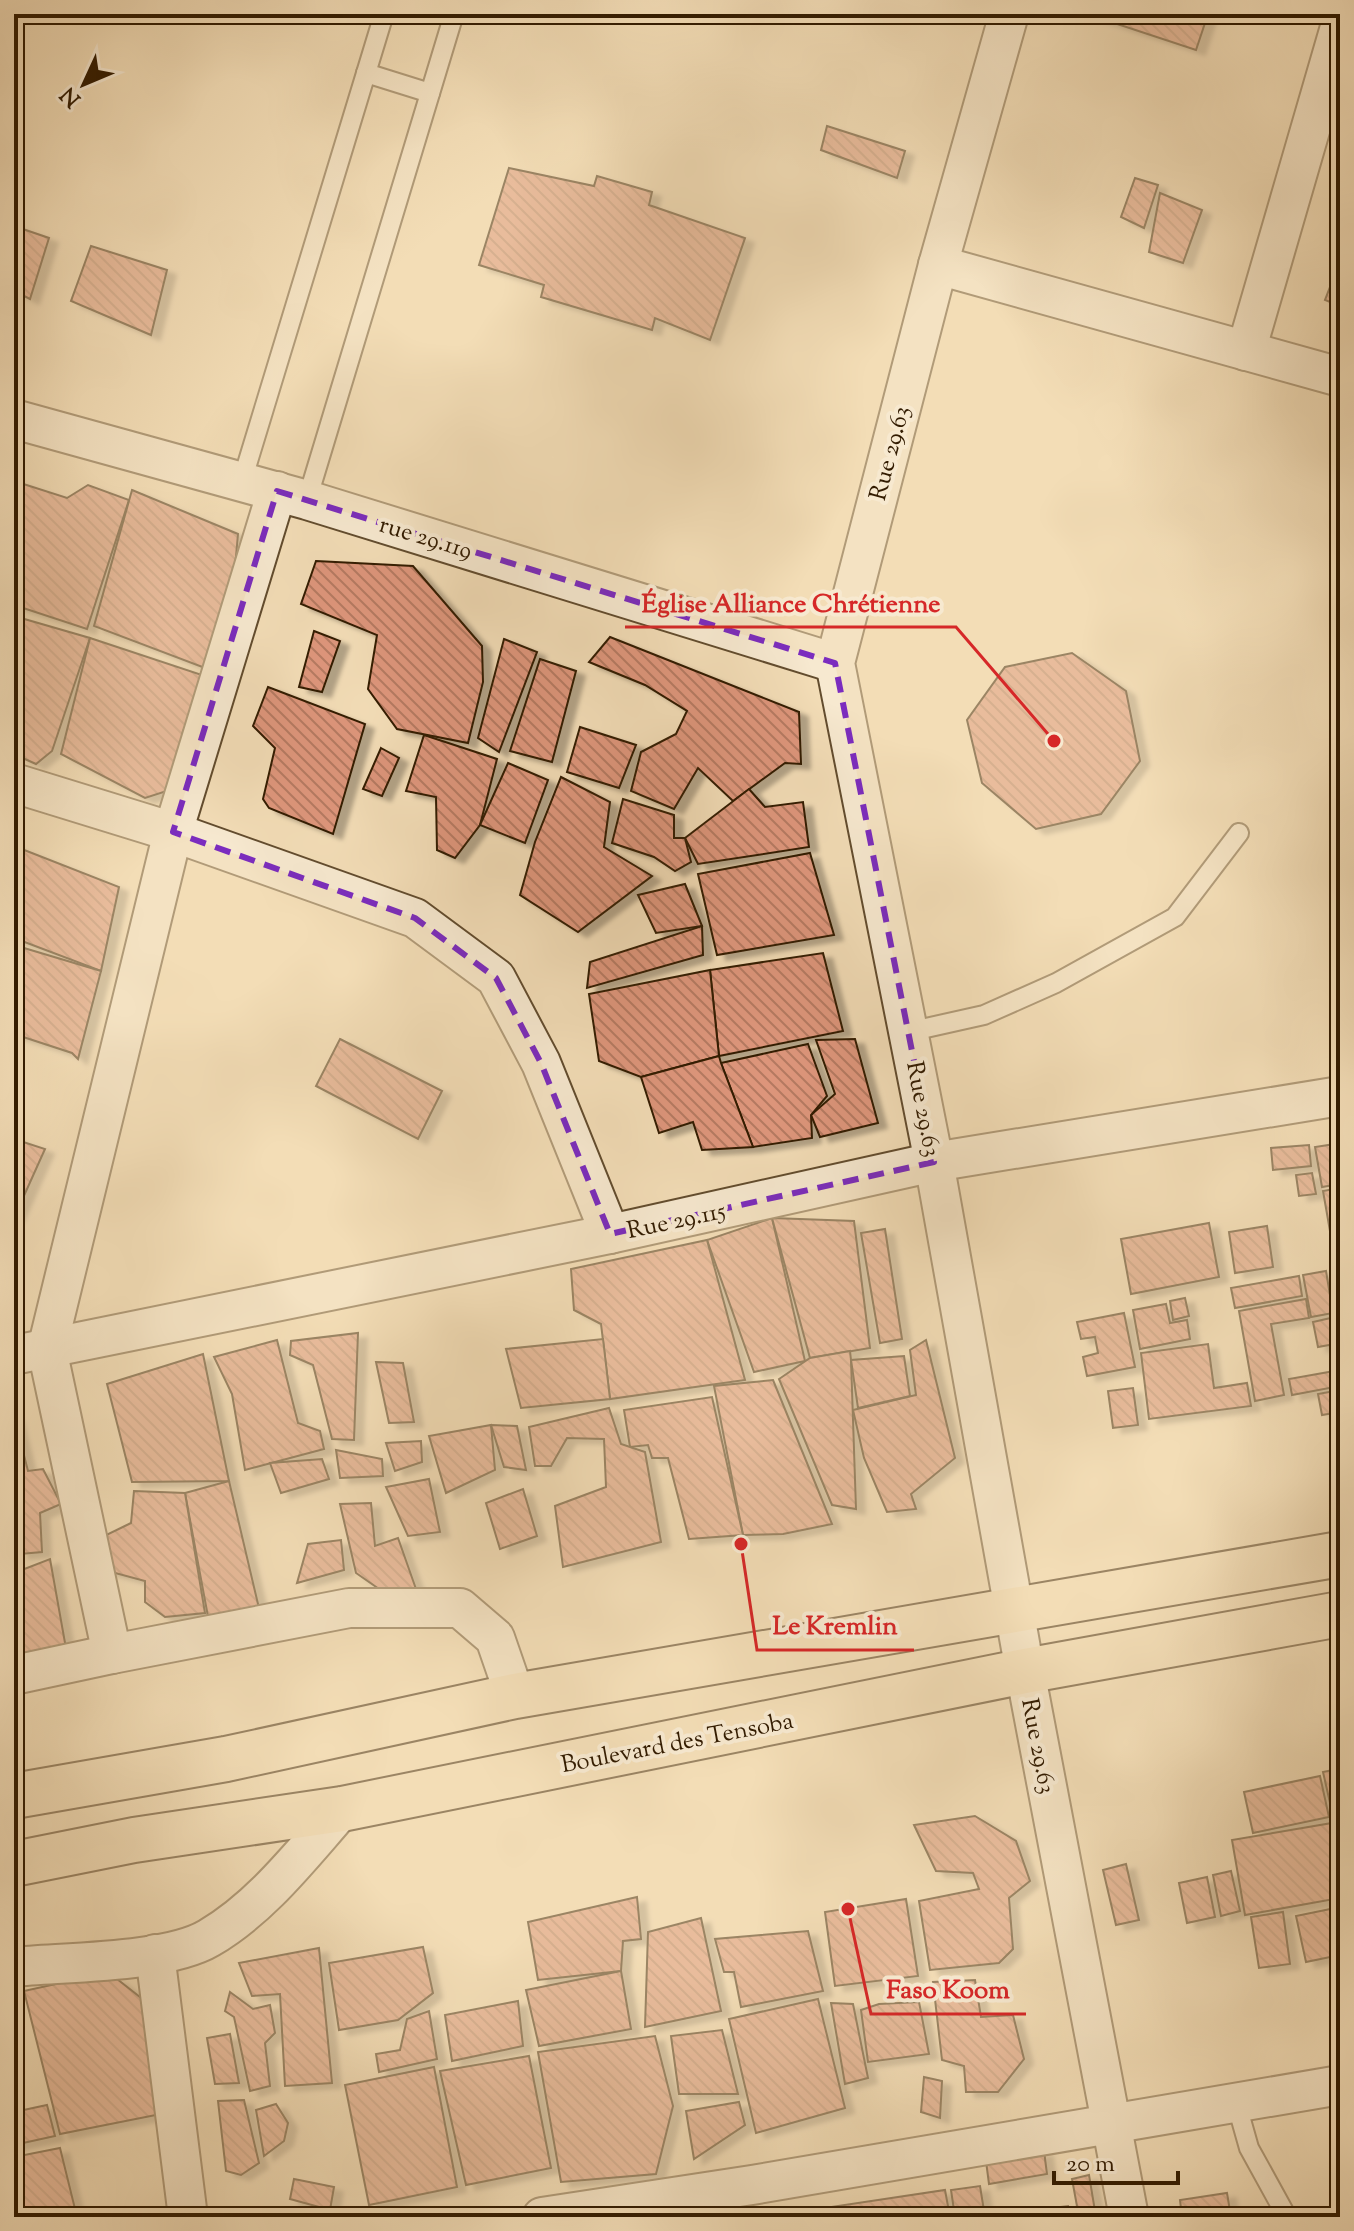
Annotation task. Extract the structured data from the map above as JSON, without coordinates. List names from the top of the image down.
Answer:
{
  "streets": {
    "main road": ["Boulevard des Tensoba"],
    "street": ["Rue 29.63", "rue 29.119", "Rue 29.115"]
  },
  "crossings": [
    ["Rue 29.63", "rue 29.119"],
    ["Rue 29.63", "Rue 29.115"],
    ["Rue 29.63", "Boulevard des Tensoba"]
  ],
  "places": ["Église Alliance Chrétienne", "Le Kremlin", "Faso Koom"],
  "scale_bar": "20 m",
  "north": "bottom left"
}
